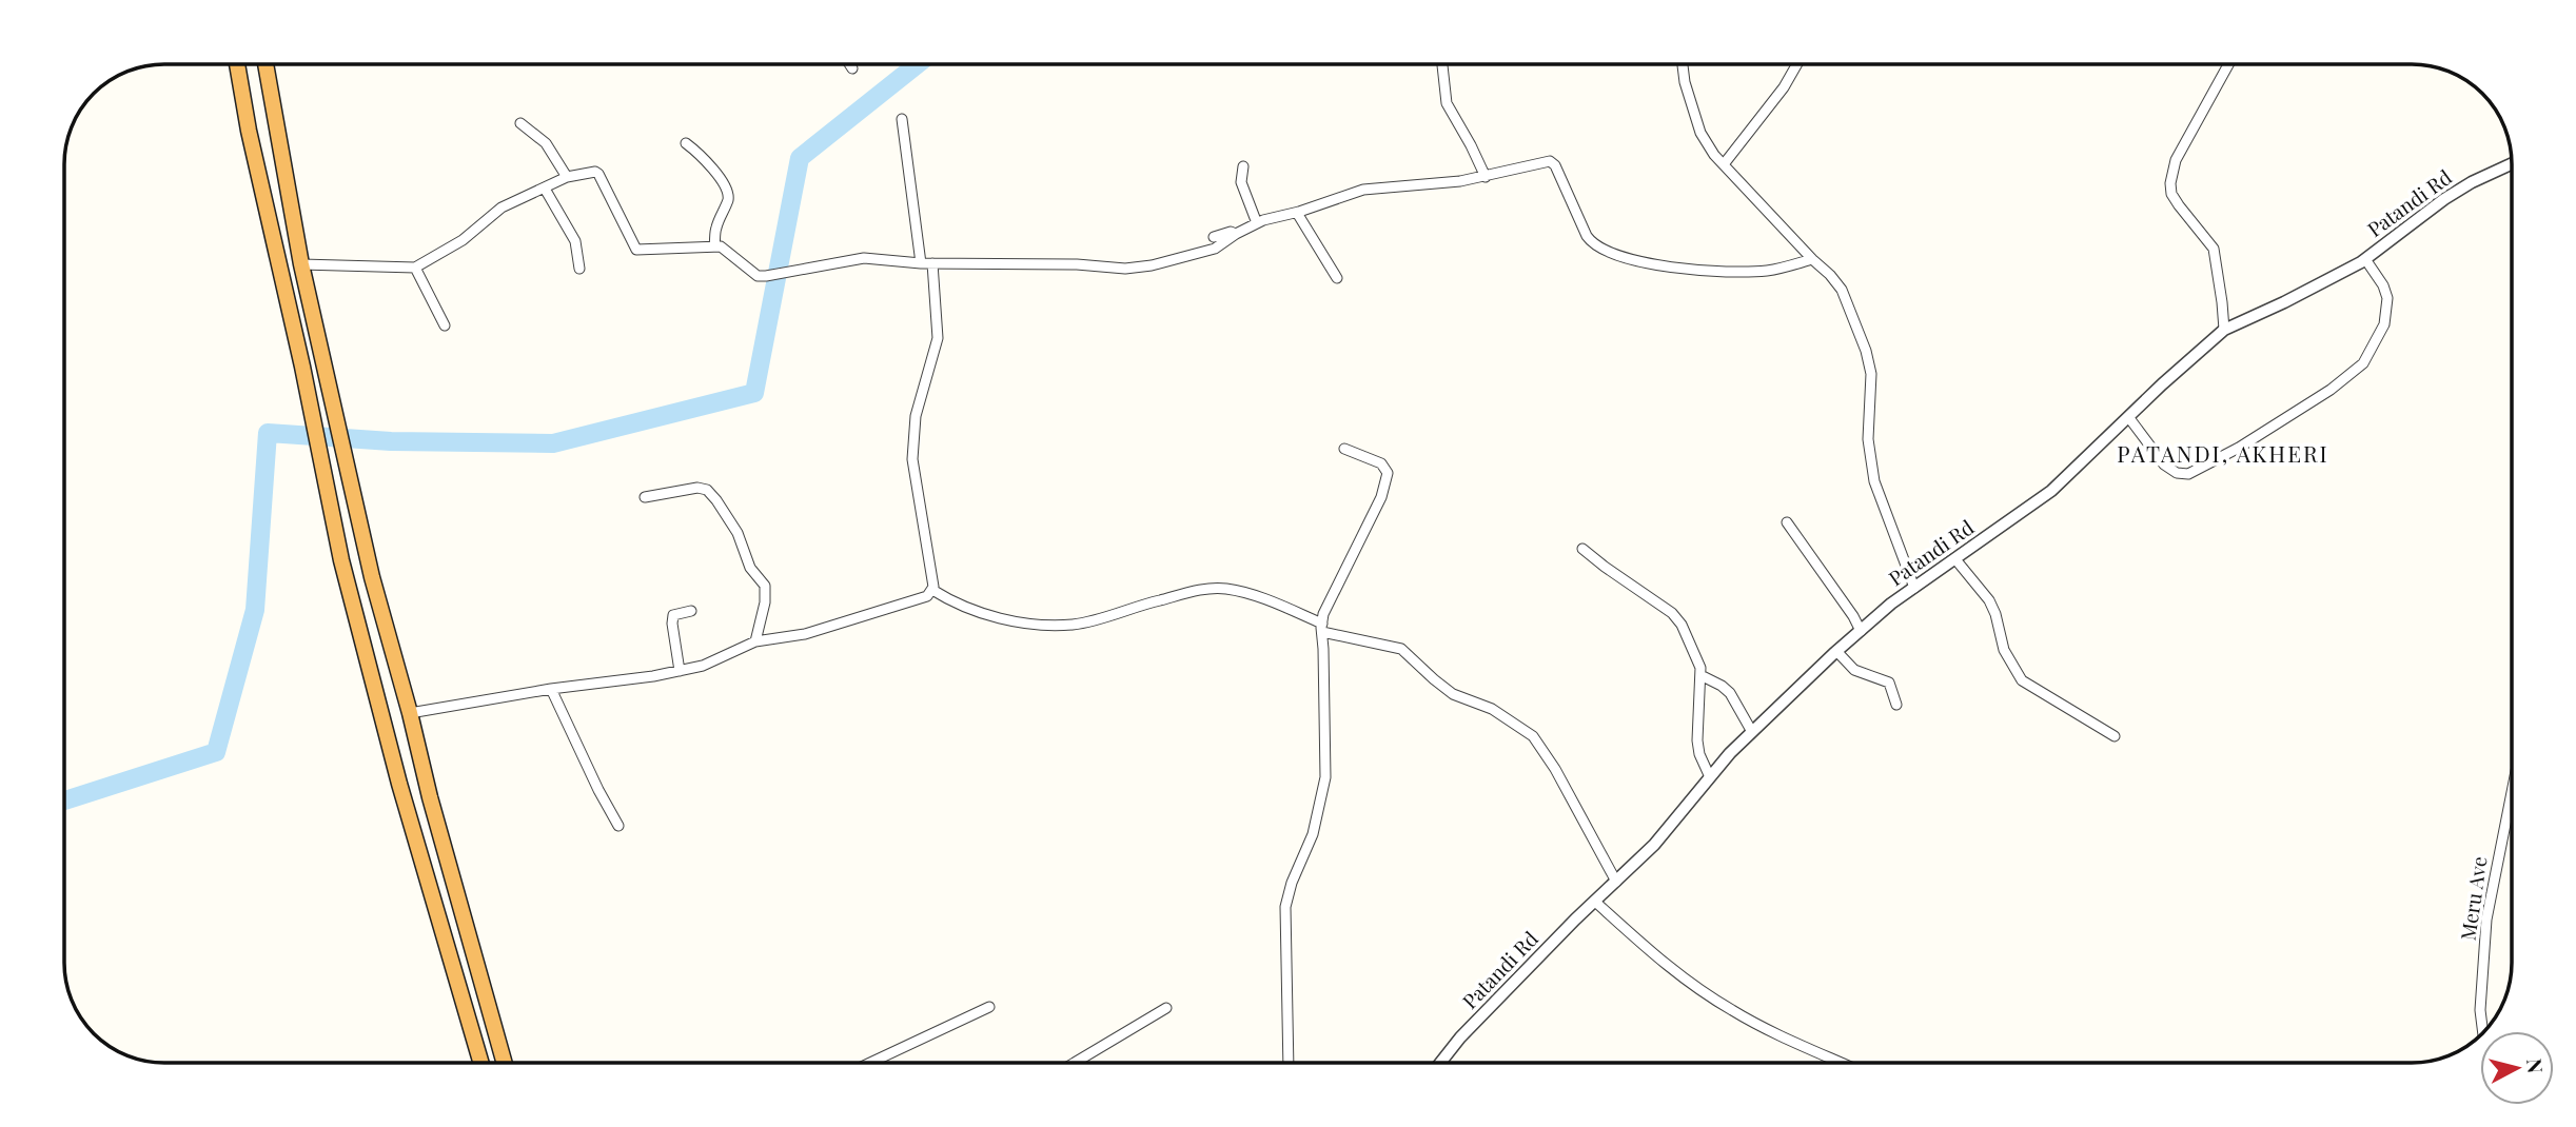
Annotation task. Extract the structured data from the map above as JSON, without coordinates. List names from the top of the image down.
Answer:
{
  "streets": {
    "street": ["Patandi Rd", "Meru Ave"]
  },
  "districts": ["PATANDI, AKHERI"],
  "north": "right"
}
